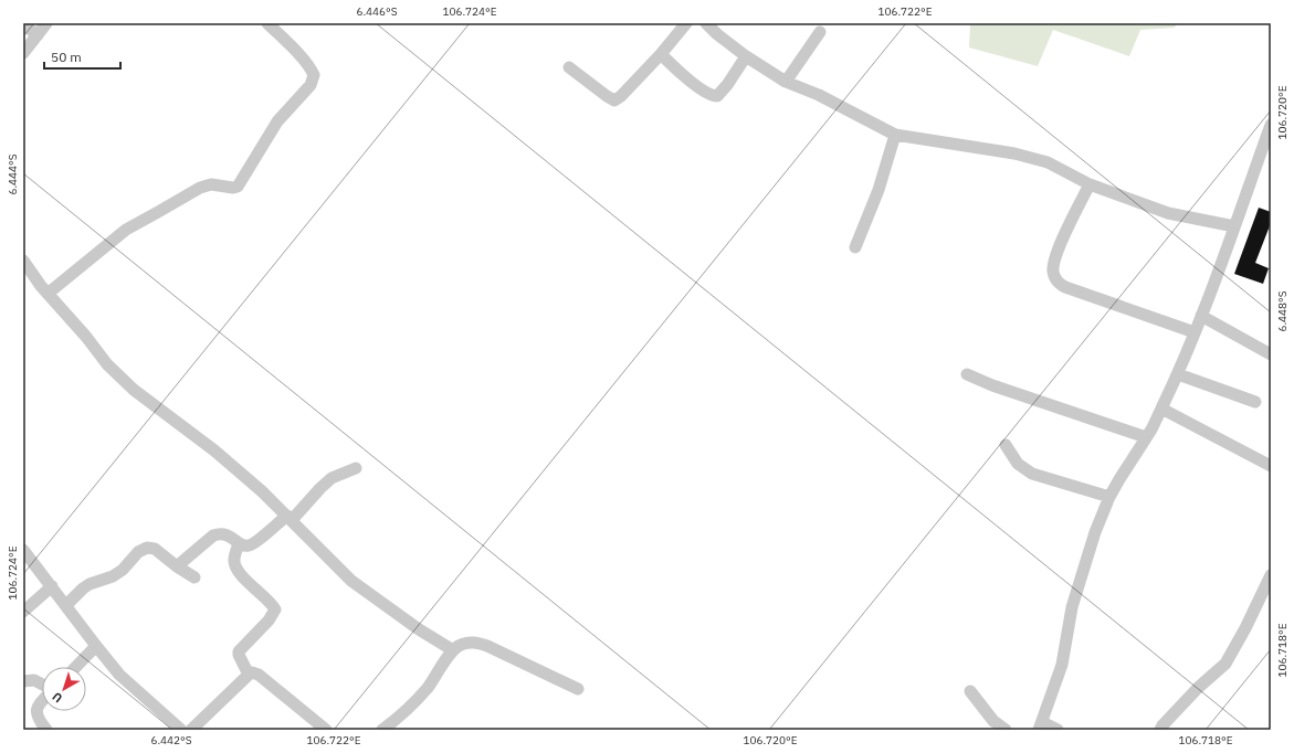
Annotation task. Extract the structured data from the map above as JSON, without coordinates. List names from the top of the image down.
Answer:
{
  "scale_bar": "50 m",
  "north": "bottom left",
  "coordinates": [
    "6.446°S",
    "106.724°E",
    "106.722°E",
    "106.720°E",
    "6.444°S",
    "6.448°S",
    "106.718°E",
    "6.442°S"
  ]
}
